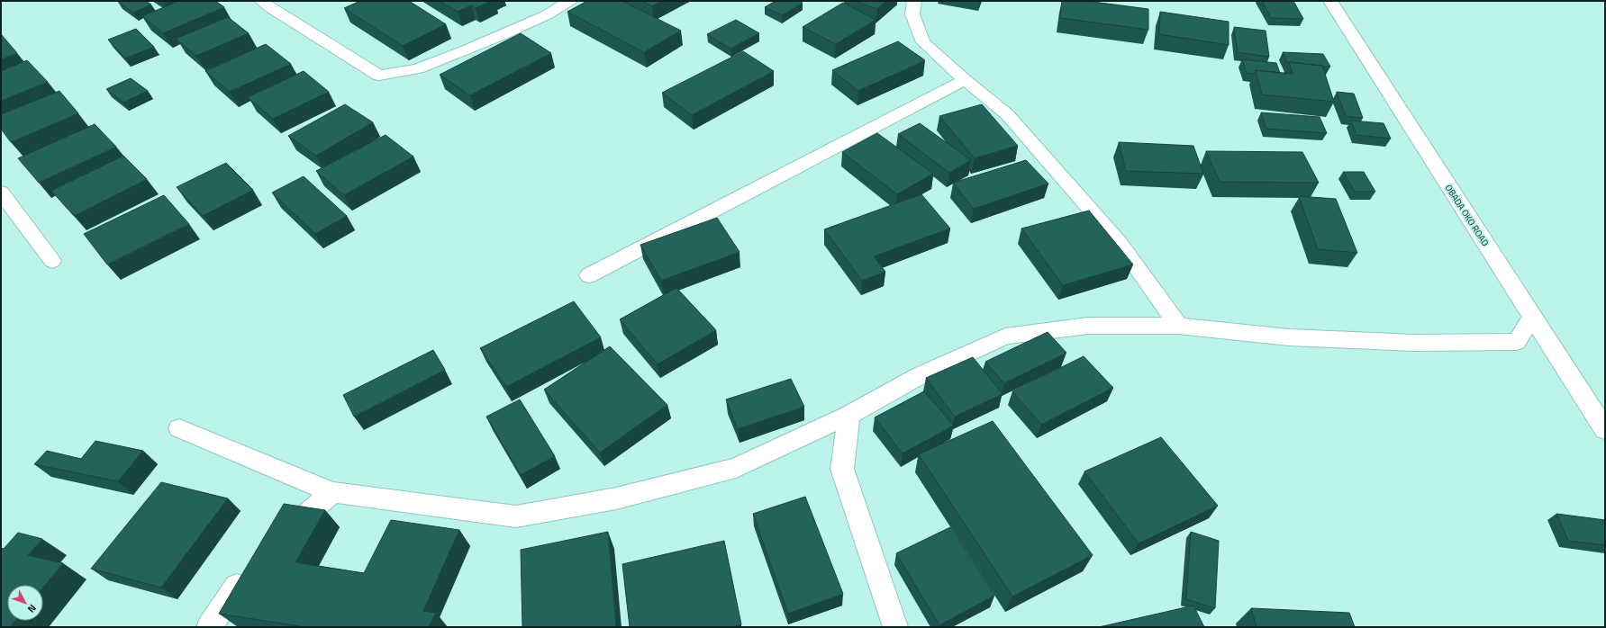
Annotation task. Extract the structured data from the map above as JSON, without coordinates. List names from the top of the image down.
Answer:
{
  "streets": {
    "street": ["OBADA OKO ROAD"]
  },
  "north": "bottom right"
}
